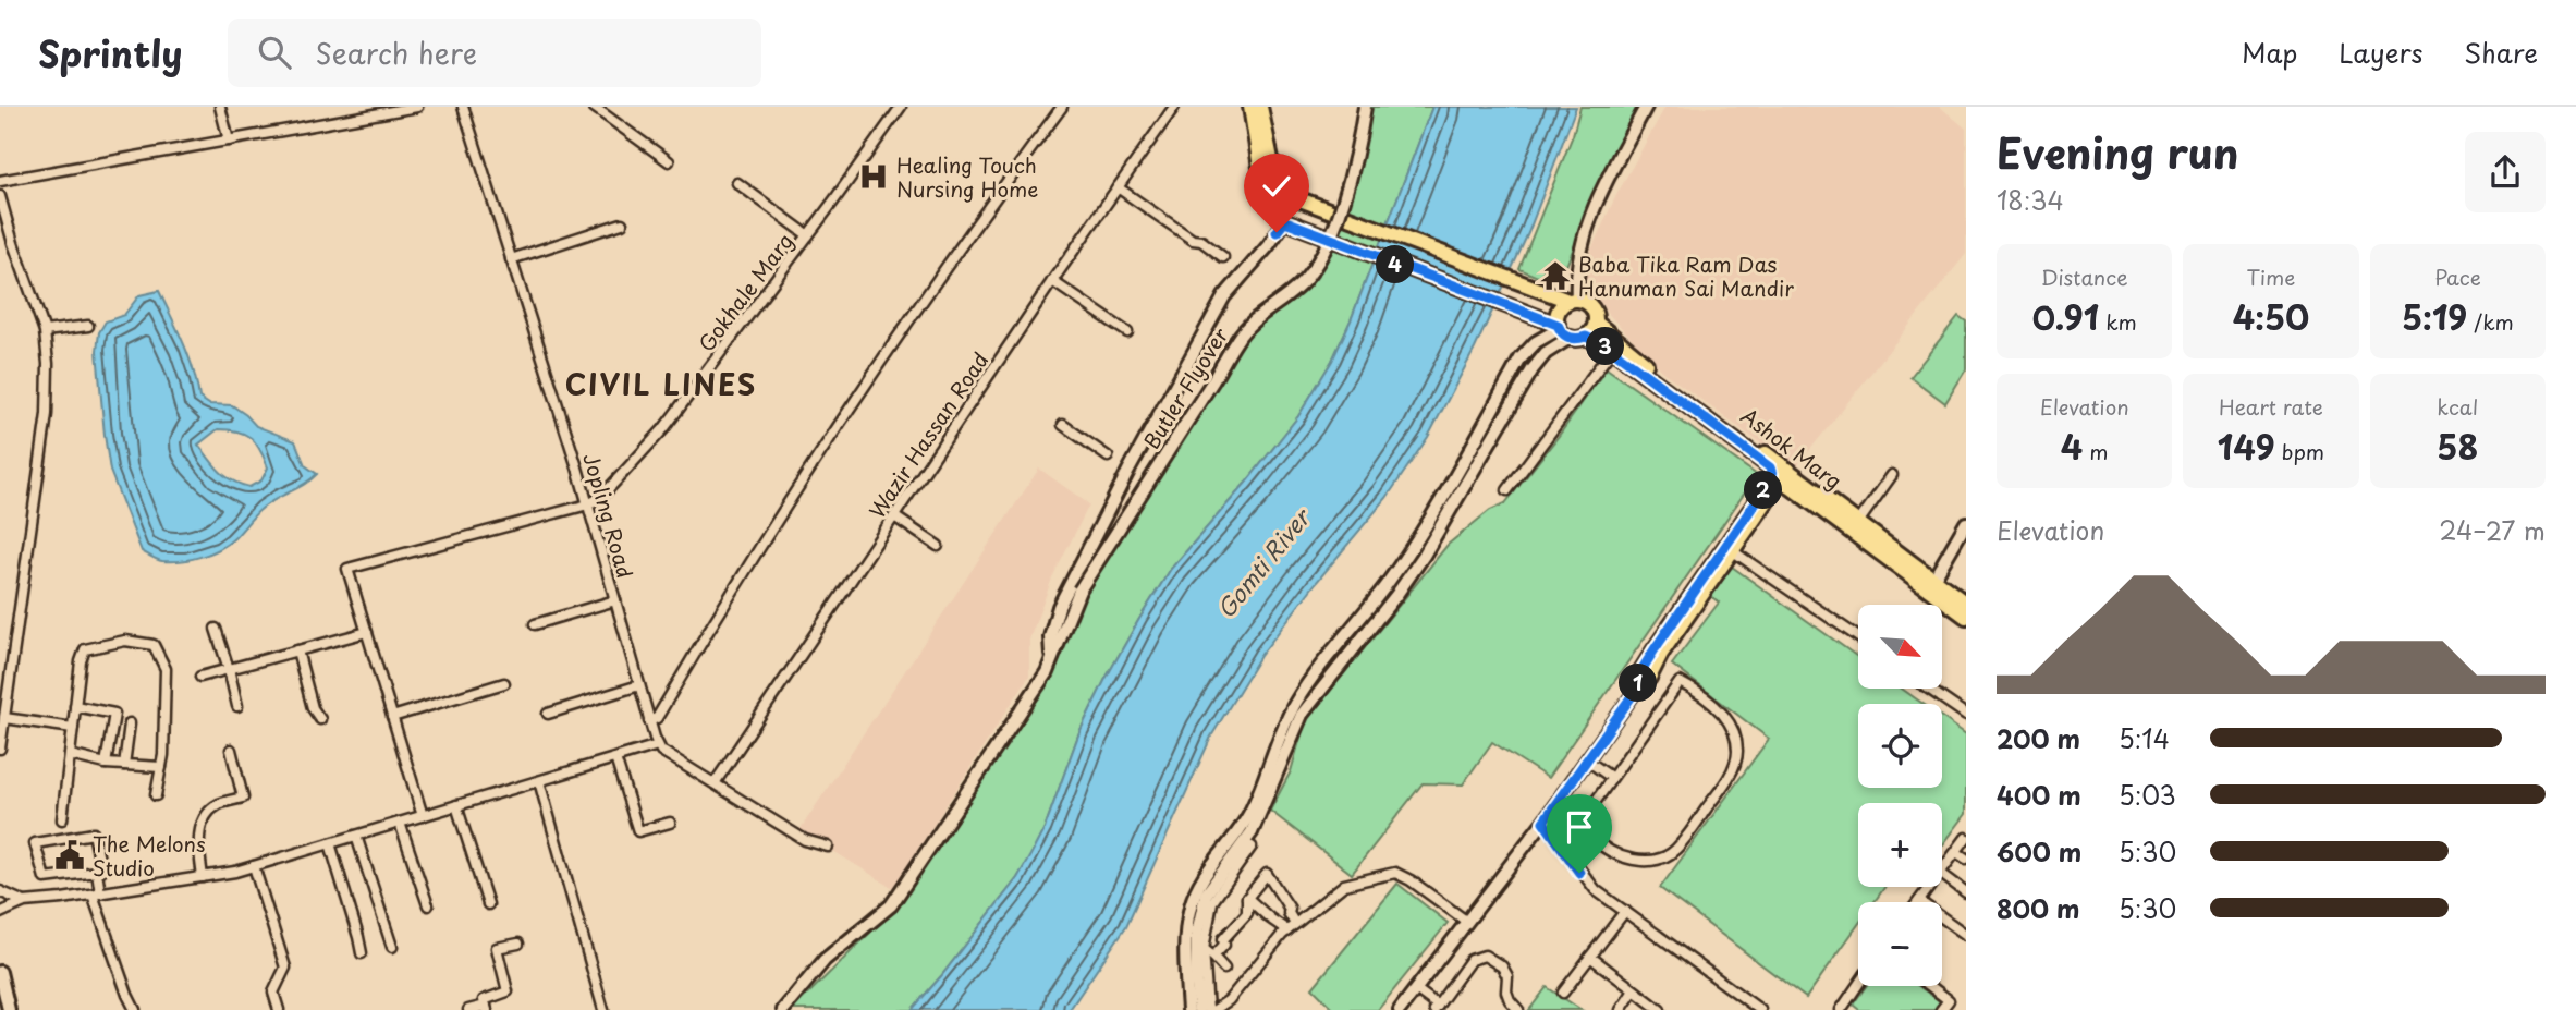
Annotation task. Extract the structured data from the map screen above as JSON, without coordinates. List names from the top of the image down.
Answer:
{
  "streets": {
    "main road": ["Ashok Marg"],
    "street": [
      "Gokhale Marg",
      "Butler Flyover",
      "Wazir Hassan Road",
      "Jopling Road"
    ]
  },
  "crossings": [
    ["Gokhale Marg", "Jopling Road"]
  ],
  "districts": ["CIVIL LINES"],
  "water": ["Gomti River"],
  "places": {
    "hospital": ["Healing Touch Nursing Home"],
    "temple": ["Baba Tika Ram Das Hanuman Sai Mandir"],
    "public building": ["The Melons Studio"]
  },
  "north": "bottom right",
  "page": {
    "header": "Sprintly",
    "search": "Search here",
    "nav": ["Map", "Layers", "Share"],
    "heading": ["Evening run", "18:34"],
    "stats": [
      ["Distance", "0.91 km"],
      ["Time", "4:50"],
      ["Pace", "5:19 /km"],
      ["Elevation", "4 m"],
      ["Heart rate", "149 bpm"],
      ["kcal", "58"]
    ],
    "pins": [
      "4",
      "3",
      "2",
      "1"
    ],
    "chart": ["Elevation", "24–27 m"],
    "map_buttons": ["+", "−"],
    "list": [
      {
        "name": "200 m",
        "note": "5:14"
      },
      {
        "name": "400 m",
        "note": "5:03"
      },
      {
        "name": "600 m",
        "note": "5:30"
      },
      {
        "name": "800 m",
        "note": "5:30"
      }
    ]
  }
}
